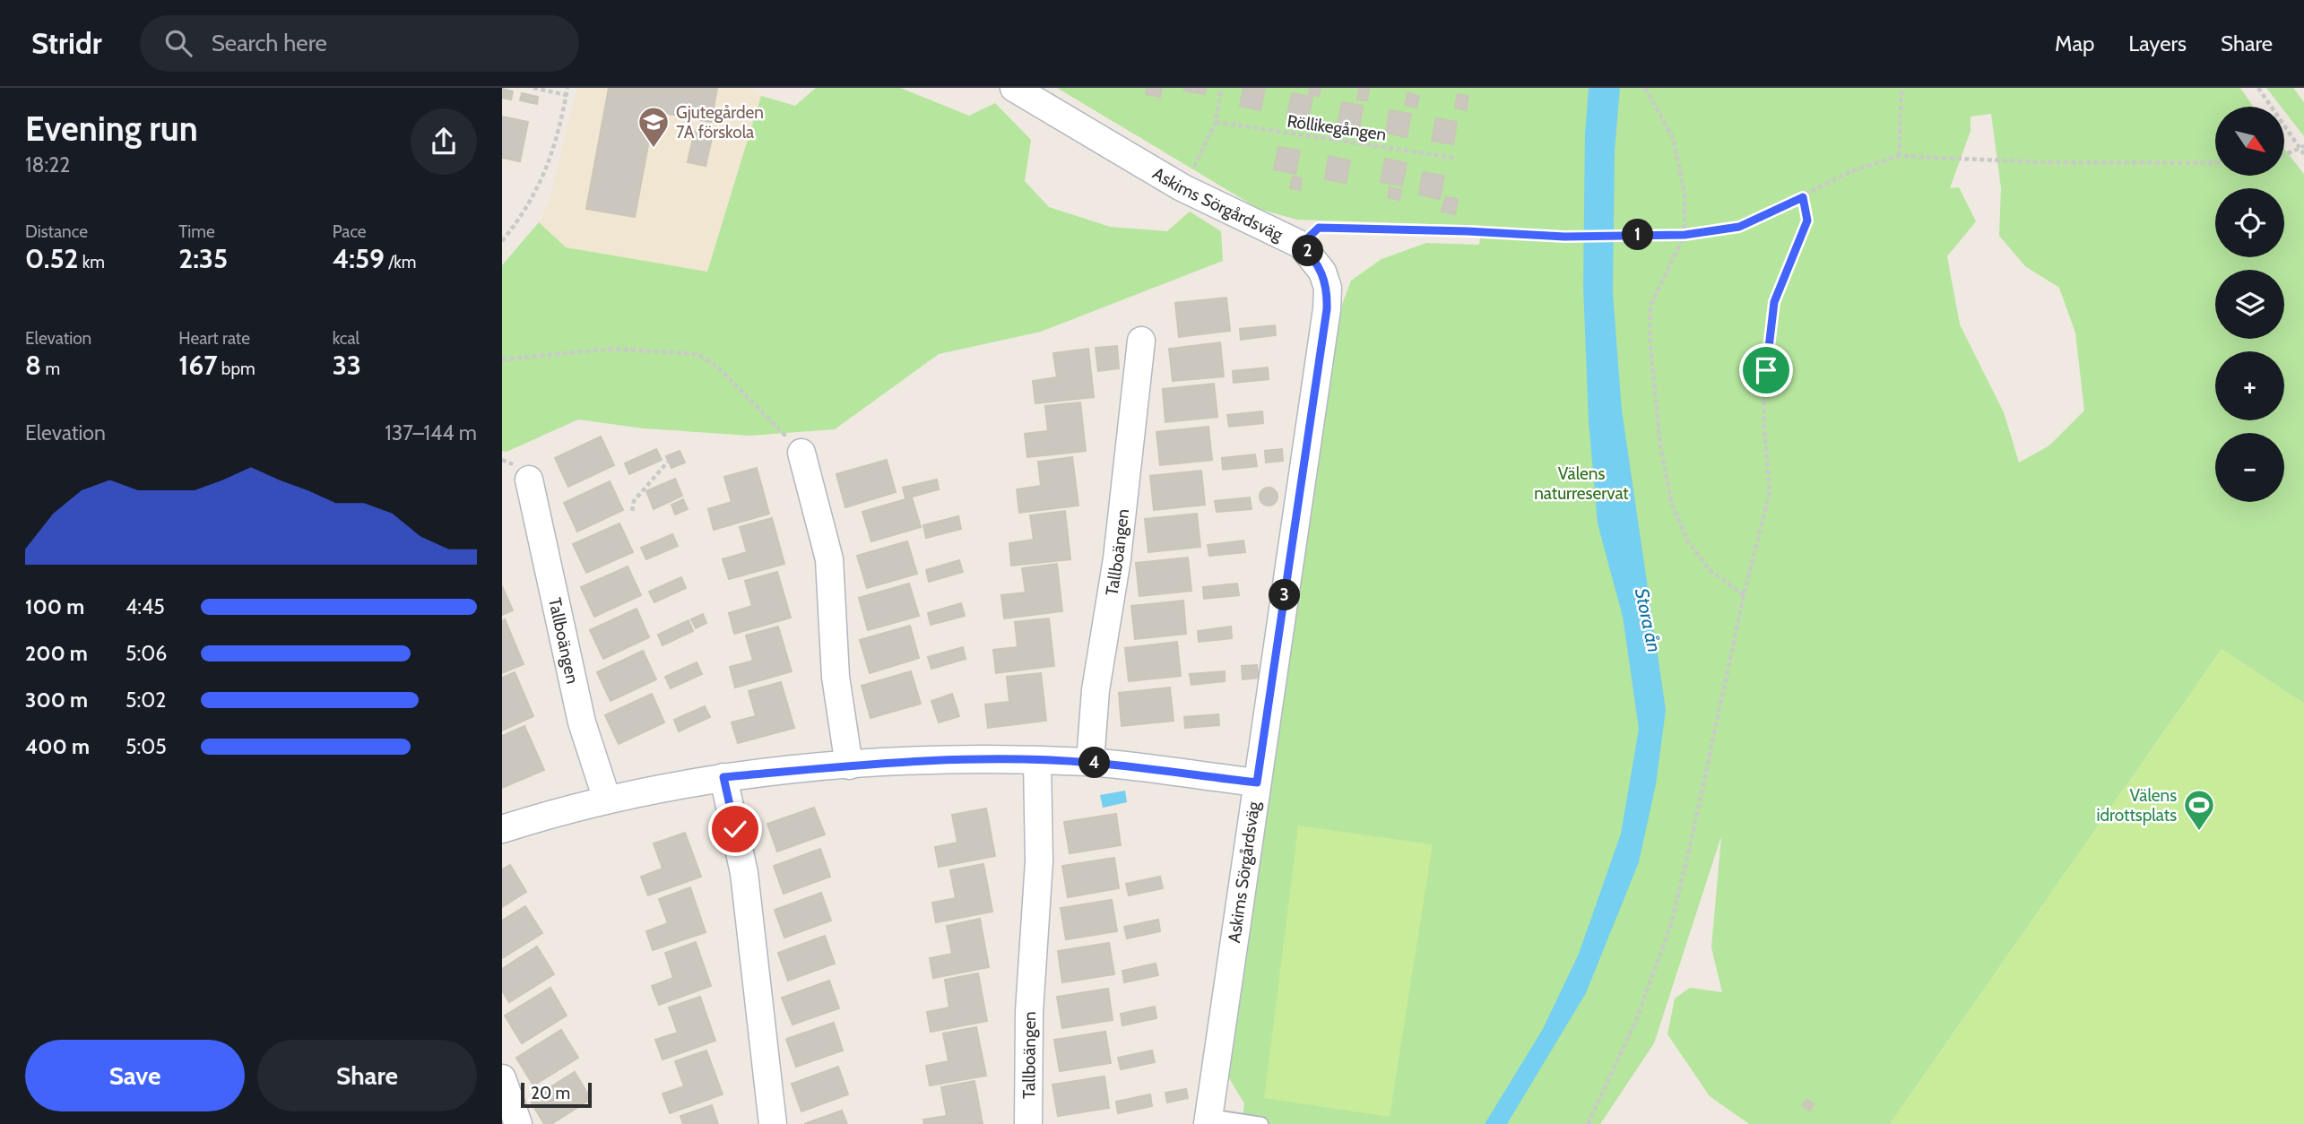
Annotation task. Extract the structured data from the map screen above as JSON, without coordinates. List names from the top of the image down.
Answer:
{
  "streets": {
    "street": ["Askims Sörgårdsväg", "Tallboängen"],
    "path": ["Röllikegången"]
  },
  "water": ["Stora ån"],
  "parks": ["Välens naturreservat"],
  "places": {
    "school or university": ["Gjutegården 7A förskola"],
    "sports": ["Välens idrottsplats"]
  },
  "scale_bar": "20 m",
  "north": "bottom right",
  "page": {
    "header": "Stridr",
    "search": "Search here",
    "nav": ["Map", "Layers", "Share"],
    "heading": ["Evening run", "18:22"],
    "map_buttons": ["+", "−"],
    "stats": [
      ["Distance", "0.52 km"],
      ["Time", "2:35"],
      ["Pace", "4:59 /km"],
      ["Elevation", "8 m"],
      ["Heart rate", "167 bpm"],
      ["kcal", "33"]
    ],
    "pins": [
      "1",
      "2",
      "3",
      "4"
    ],
    "chart": ["Elevation", "137–144 m"],
    "list": [
      {
        "name": "100 m",
        "note": "4:45"
      },
      {
        "name": "200 m",
        "note": "5:06"
      },
      {
        "name": "300 m",
        "note": "5:02"
      },
      {
        "name": "400 m",
        "note": "5:05"
      }
    ],
    "buttons": ["Save", "Share"],
    "scale": "20 m"
  }
}
